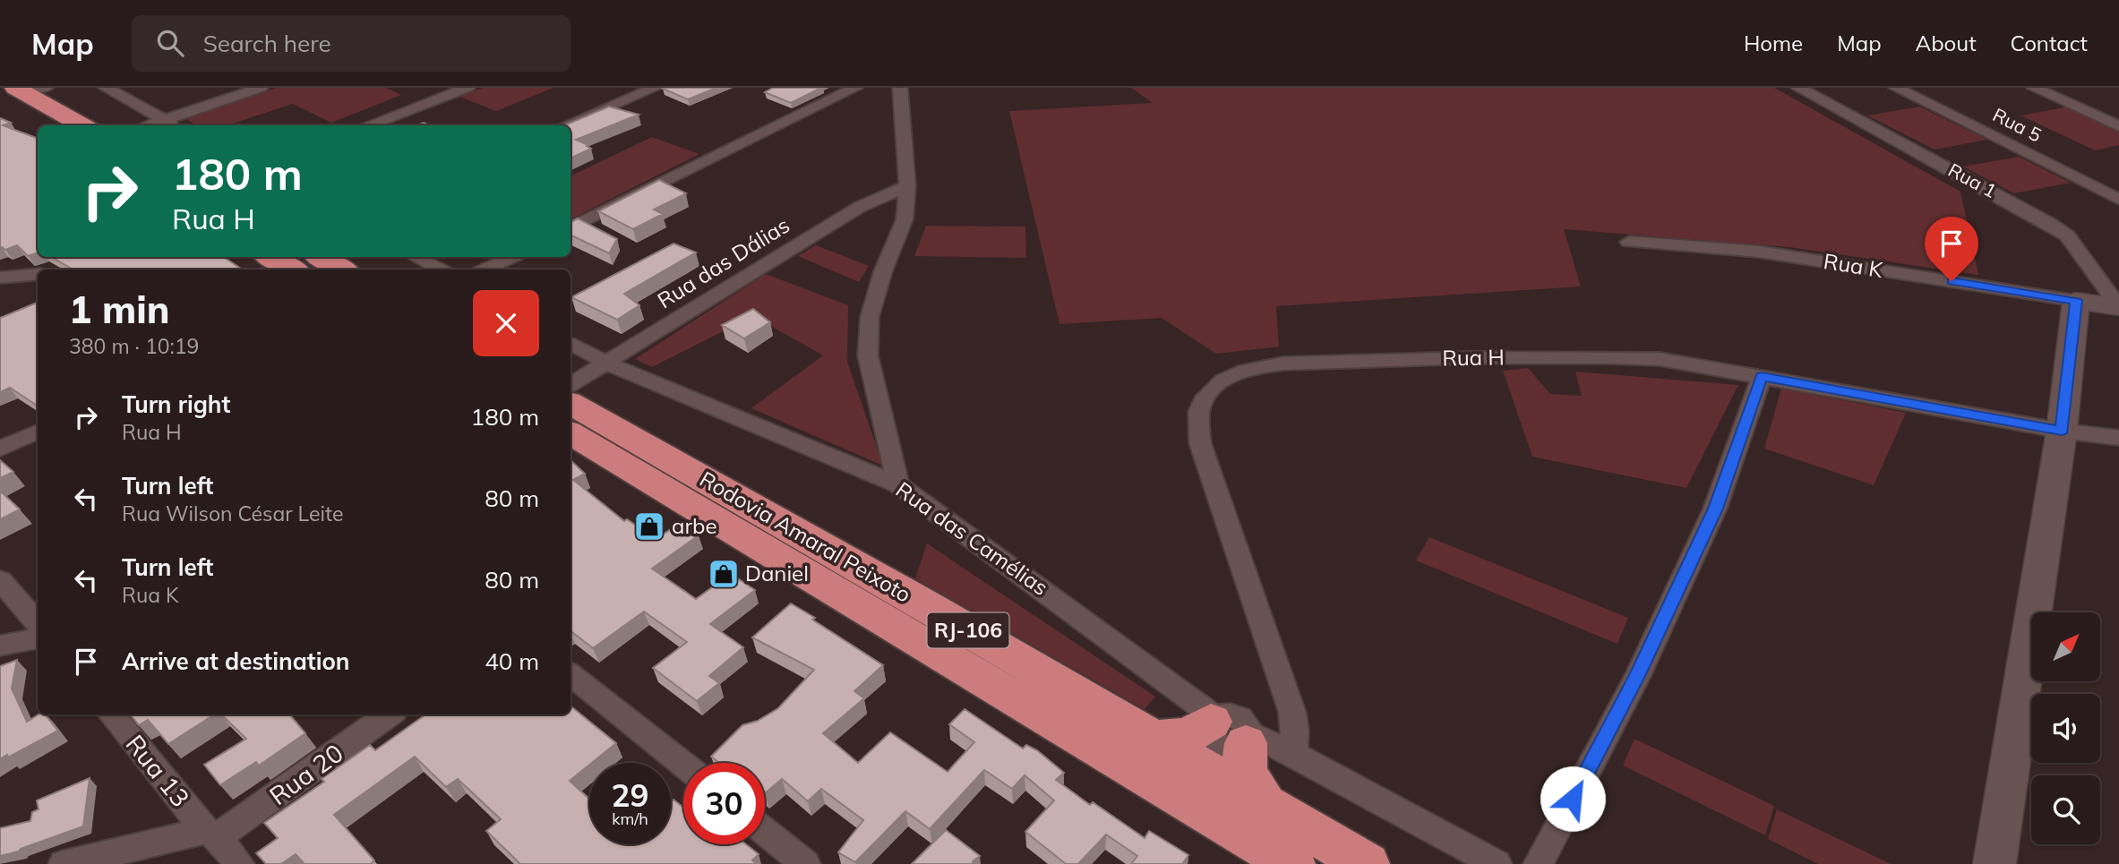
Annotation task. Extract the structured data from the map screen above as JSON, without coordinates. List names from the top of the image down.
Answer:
{
  "streets": {
    "highway": ["Rodovia Amaral Peixoto", "RJ-106"],
    "street": [
      "Rua 5",
      "Rua 1",
      "Rua das Dálias",
      "Rua K",
      "Rua H",
      "Rua das Camélias",
      "Rua 13",
      "Rua 20"
    ]
  },
  "crossings": [
    ["Rua 1", "Rua K"],
    ["Rua das Dálias", "Rua das Camélias"],
    ["Rua H", "Rua das Camélias"],
    ["Rua 13", "Rua 20"]
  ],
  "places": {
    "shop": ["arbe", "Daniel"]
  },
  "north": "top right",
  "page": {
    "header": "Map",
    "search": "Search here",
    "nav": [
      "Home",
      "Map",
      "About",
      "Contact"
    ],
    "turn": ["180 m", "Rua H"],
    "heading": ["1 min", "380 m · 10:19"],
    "list": [
      {
        "name": "Turn right",
        "note": "Rua H",
        "value": "180 m"
      },
      {
        "name": "Turn left",
        "note": "Rua Wilson César Leite",
        "value": "80 m"
      },
      {
        "name": "Turn left",
        "note": "Rua K",
        "value": "80 m"
      },
      {
        "name": "Arrive at destination",
        "value": "40 m"
      }
    ],
    "speed": "29 km/h",
    "limit": "30"
  }
}
